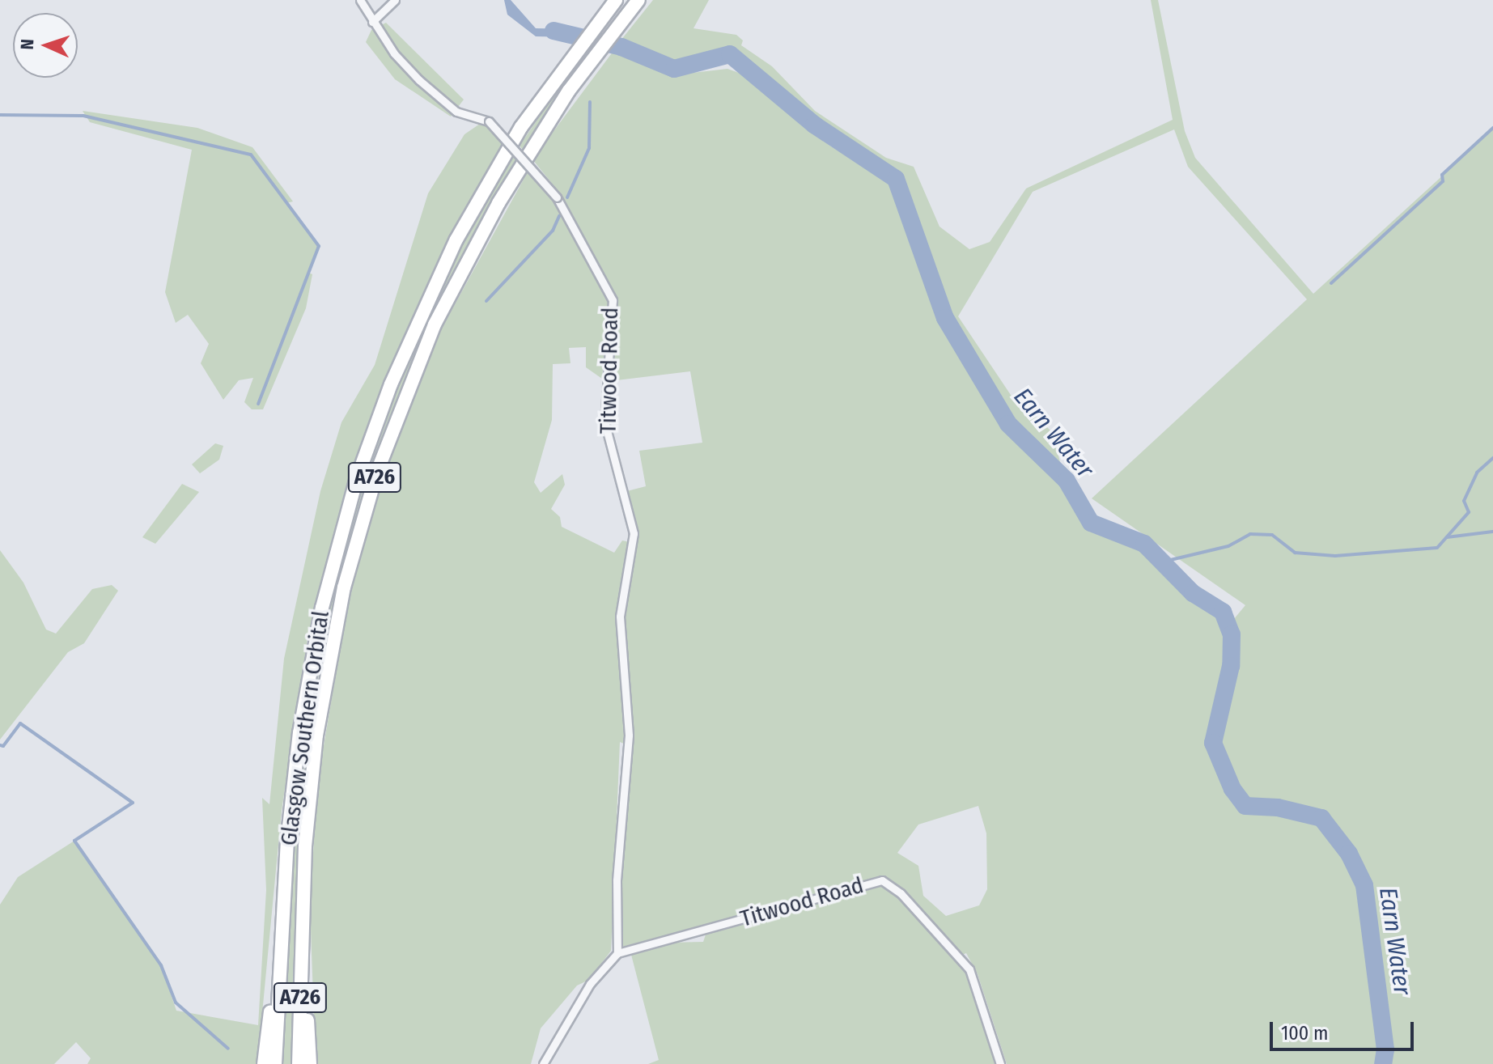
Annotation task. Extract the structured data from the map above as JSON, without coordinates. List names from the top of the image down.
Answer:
{
  "streets": {
    "highway": ["A726", "Glasgow Southern Orbital"],
    "street": ["Titwood Road"]
  },
  "water": ["Earn Water"],
  "scale_bar": "100 m",
  "north": "left"
}
